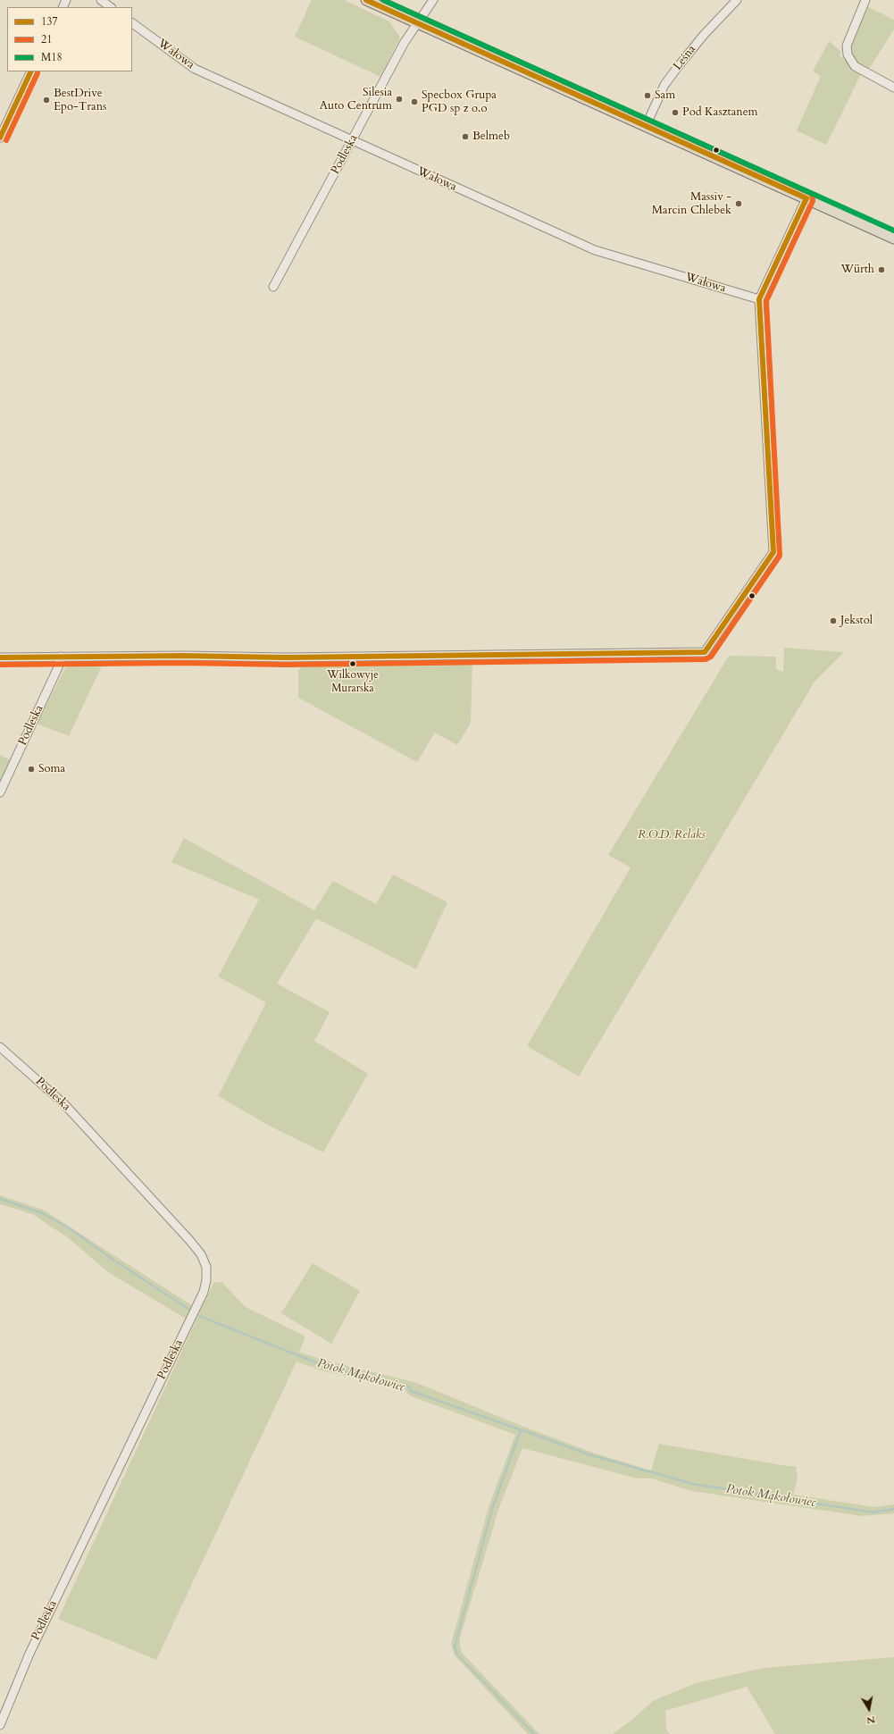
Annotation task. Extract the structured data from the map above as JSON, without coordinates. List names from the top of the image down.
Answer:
{
  "streets": {
    "street": ["Wałowa", "Leśna", "Podleska"]
  },
  "crossings": [
    ["Wałowa", "Podleska"]
  ],
  "water": ["Potok Mąkołowiec"],
  "parks": ["R.O.D. Relaks"],
  "places": [
    "Sam",
    "Silesia Auto Centrum",
    "BestDrive Epo-Trans",
    "Specbox Grupa PGD sp z o.o",
    "Pod Kasztanem",
    "Belmeb",
    "Massiv - Marcin Chlebek",
    "Würth",
    "Jekstol",
    "Wilkowyje Murarska",
    "Soma"
  ],
  "lines": ["transit line 137", "transit line 21", "transit line M18"],
  "legend": ["137", "21", "M18"],
  "north": "bottom"
}
